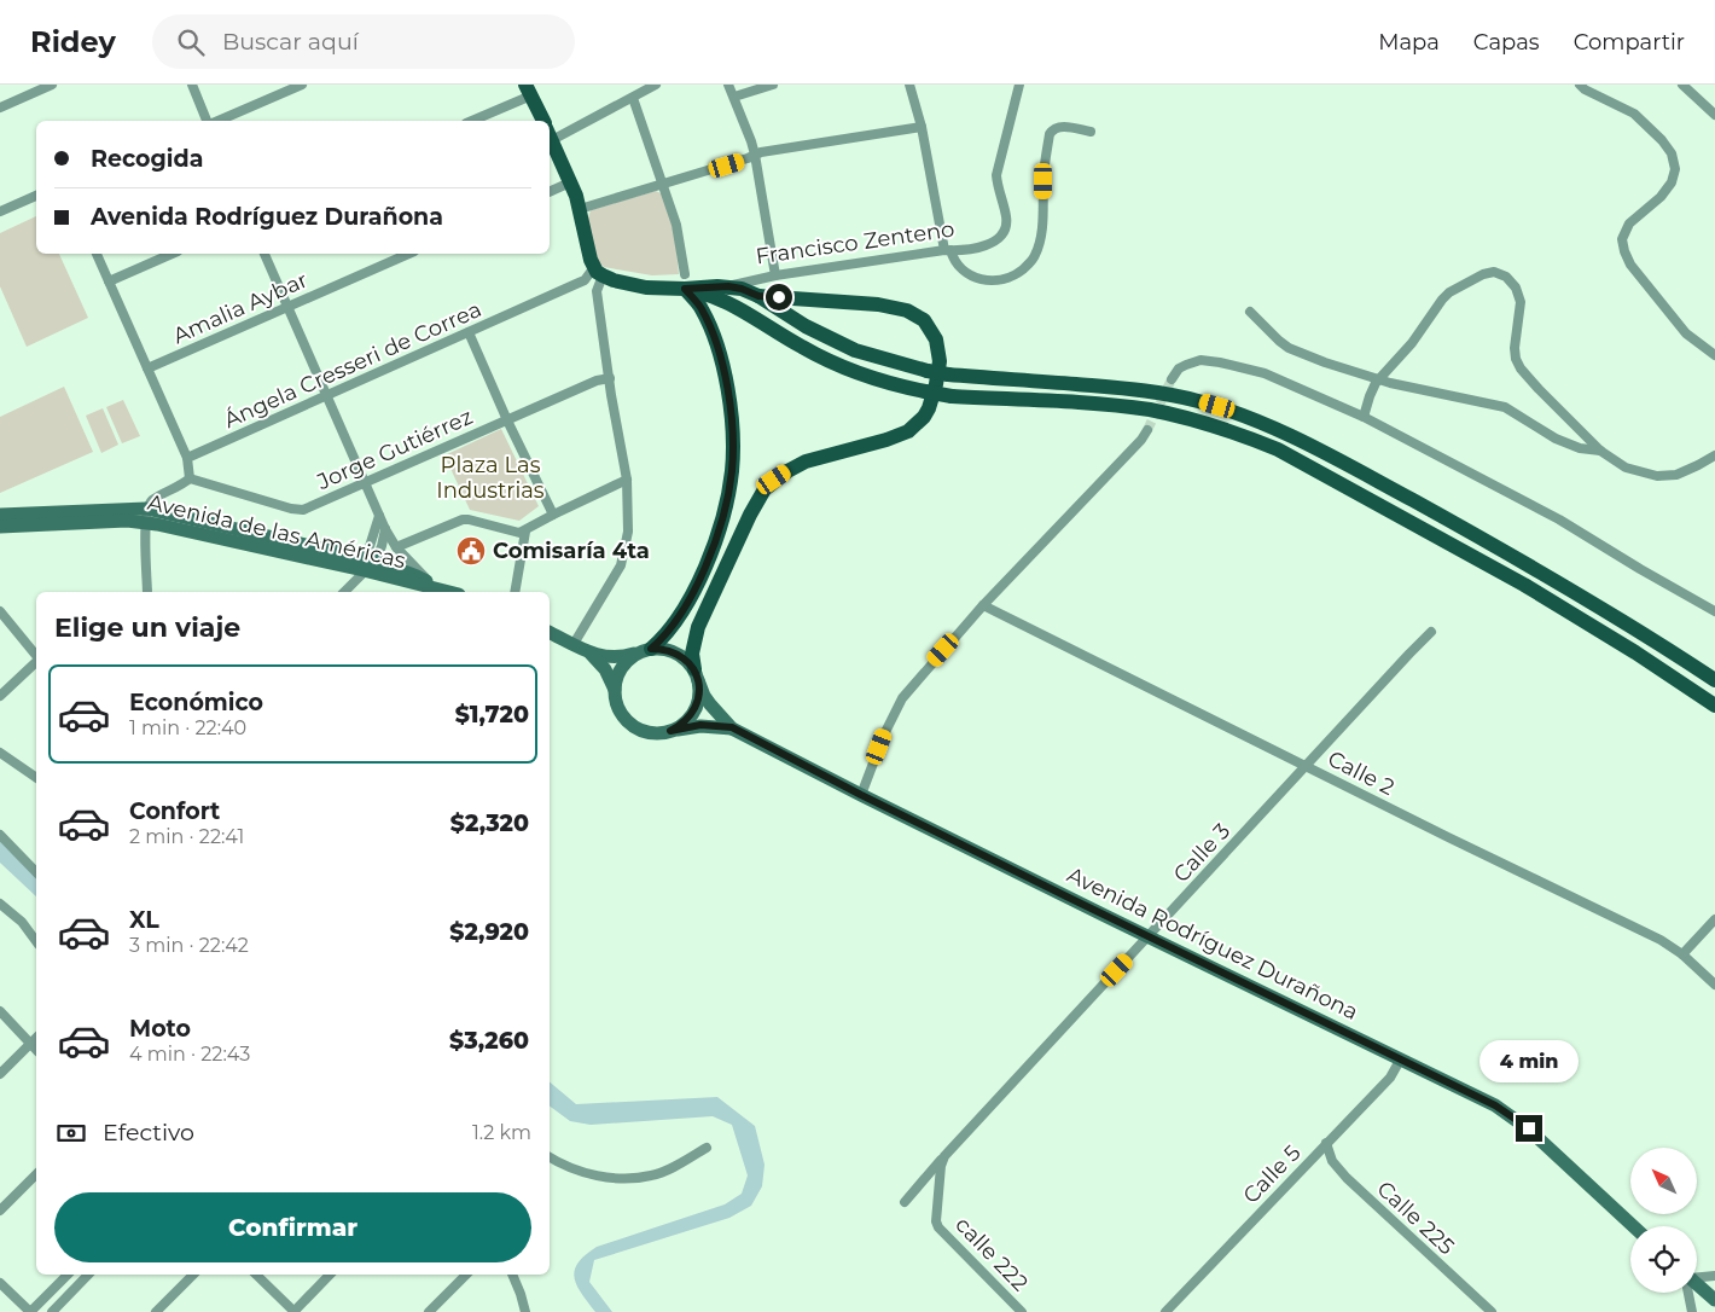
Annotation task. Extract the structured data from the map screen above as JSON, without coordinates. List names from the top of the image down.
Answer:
{
  "streets": {
    "main road": ["Avenida de las Américas", "Avenida Rodríguez Durañona"],
    "street": [
      "Francisco Zenteno",
      "Amalia Aybar",
      "Ángela Cresseri de Correa",
      "Jorge Gutiérrez",
      "Calle 2",
      "Calle 3",
      "Calle 5",
      "Calle 225",
      "calle 222"
    ]
  },
  "crossings": [
    ["Calle 2", "Calle 3"],
    ["Calle 3", "Avenida Rodríguez Durañona"],
    ["Calle 3", "calle 222"],
    ["Avenida Rodríguez Durañona", "Calle 5"],
    ["Calle 5", "Calle 225"]
  ],
  "parks": ["Plaza Las Industrias"],
  "places": {
    "public building": ["Comisaría 4ta"]
  },
  "north": "top left",
  "page": {
    "header": "Ridey",
    "search": "Buscar aquí",
    "nav": ["Mapa", "Capas", "Compartir"],
    "banner": ["Recogida", "Avenida Rodríguez Durañona"],
    "heading": "Elige un viaje",
    "list": [
      {
        "name": "Económico",
        "note": "1 min · 22:40",
        "value": "$1,720"
      },
      {
        "name": "Confort",
        "note": "2 min · 22:41",
        "value": "$2,320"
      },
      {
        "name": "XL",
        "note": "3 min · 22:42",
        "value": "$2,920"
      },
      {
        "name": "Moto",
        "note": "4 min · 22:43",
        "value": "$3,260"
      }
    ],
    "bubble": "4 min",
    "pay": ["Efectivo", "1.2 km"],
    "buttons": "Confirmar"
  }
}
